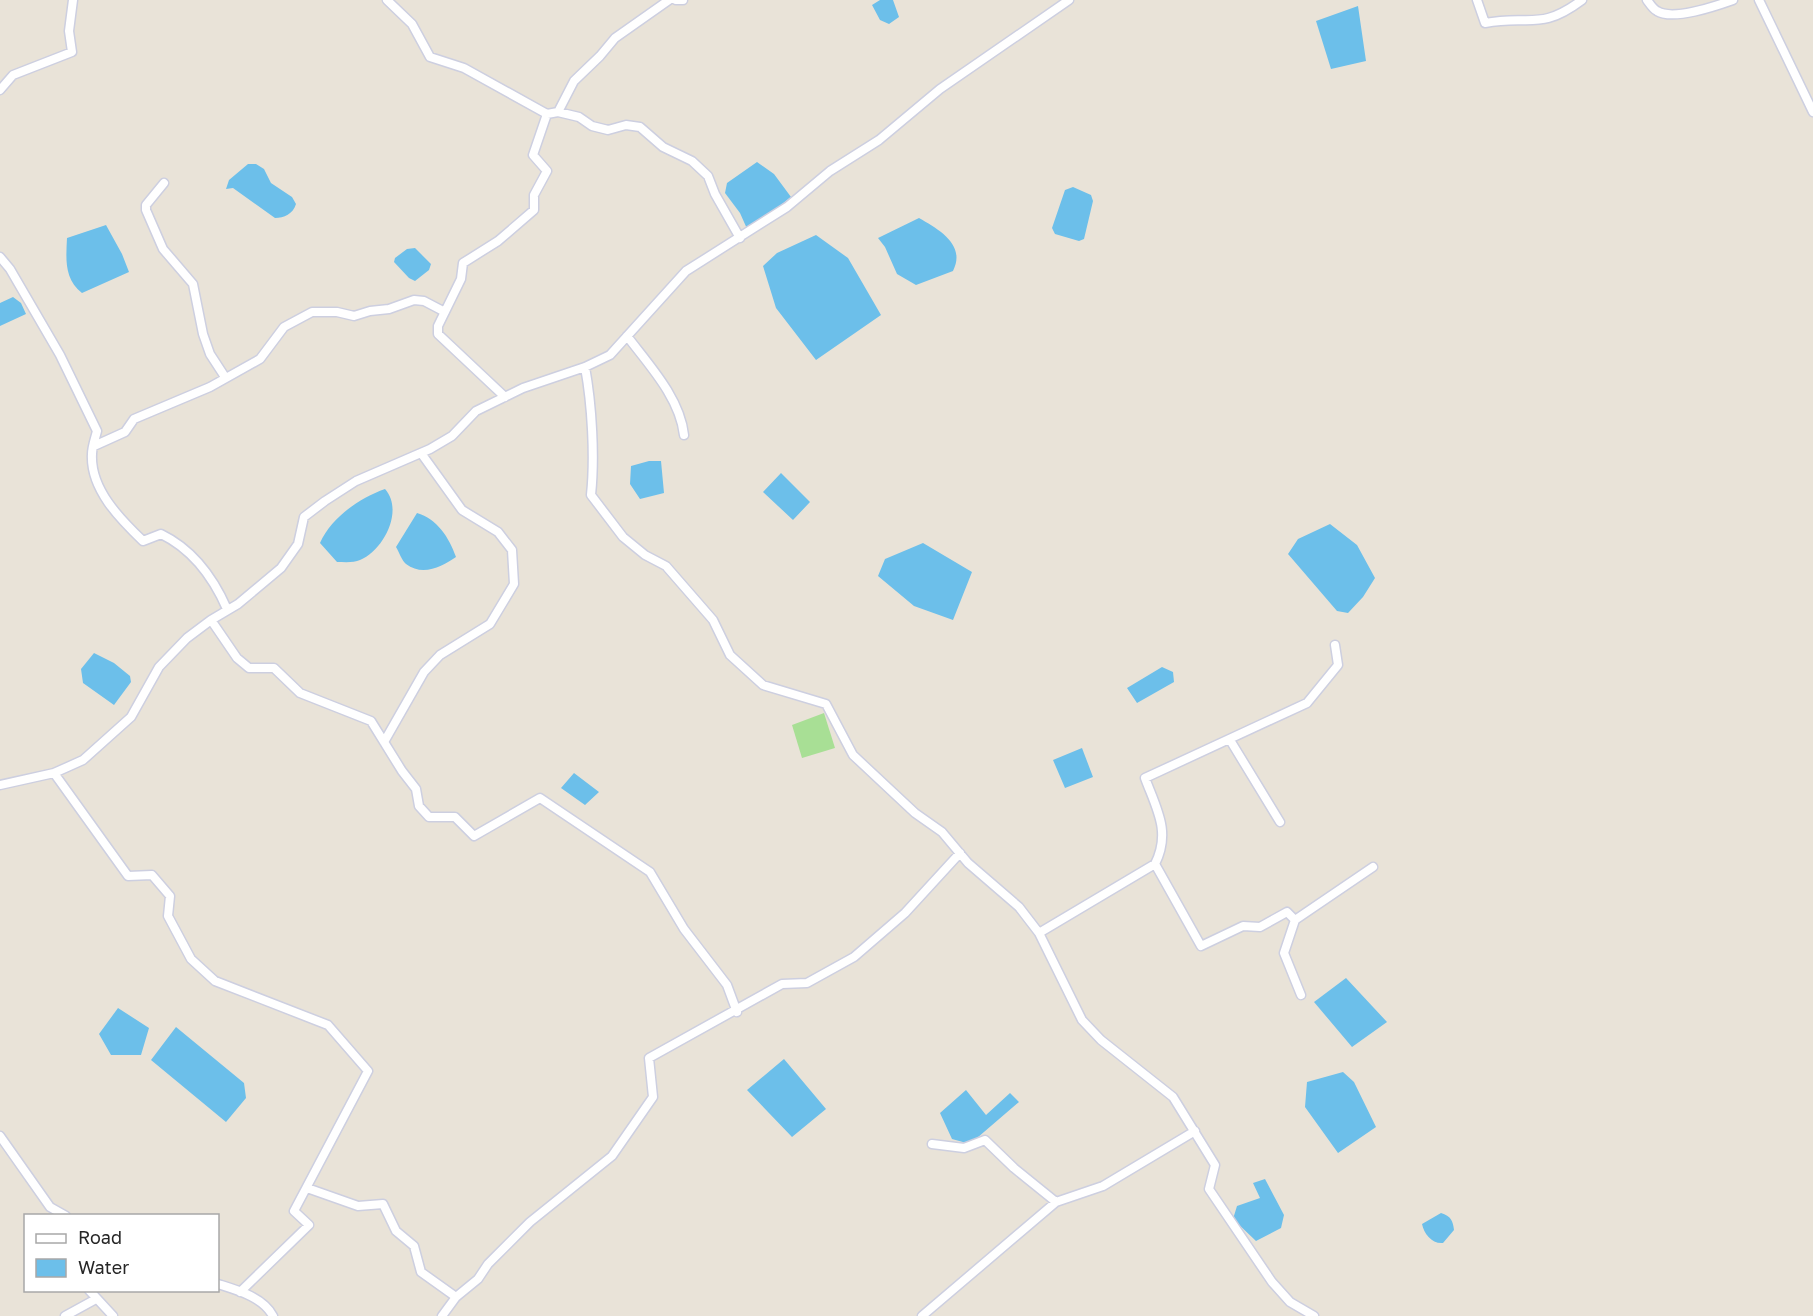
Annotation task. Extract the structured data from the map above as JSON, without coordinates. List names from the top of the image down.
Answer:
{
  "legend": ["Road", "Water"]
}
